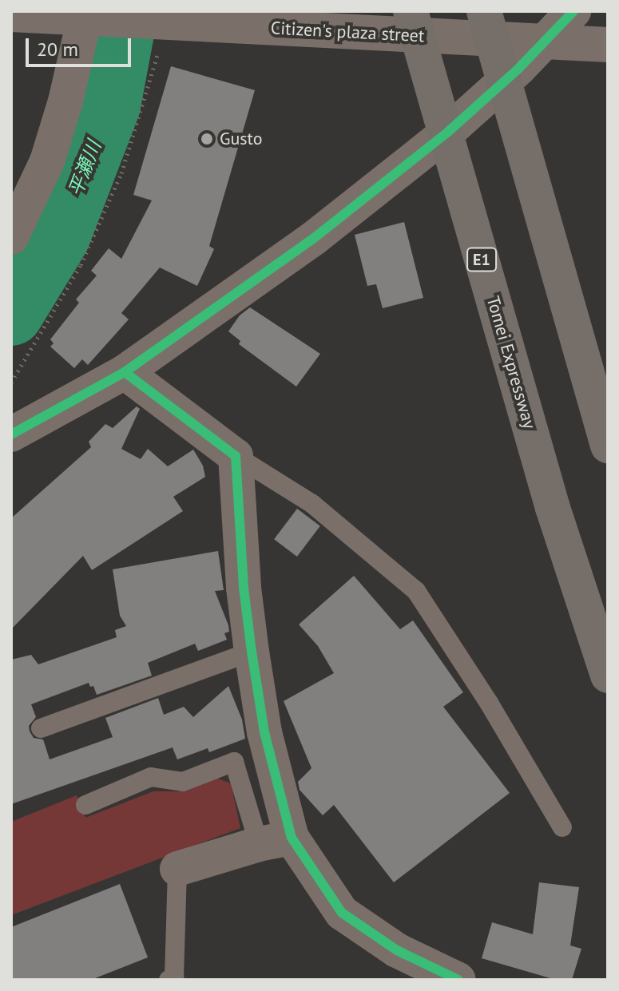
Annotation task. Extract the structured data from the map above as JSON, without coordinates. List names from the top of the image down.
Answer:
{
  "streets": {
    "highway": ["E1", "Tomei Expressway"],
    "street": ["Citizen's plaza street"]
  },
  "water": ["平瀬川"],
  "places": ["Gusto"],
  "scale_bar": "20 m"
}
